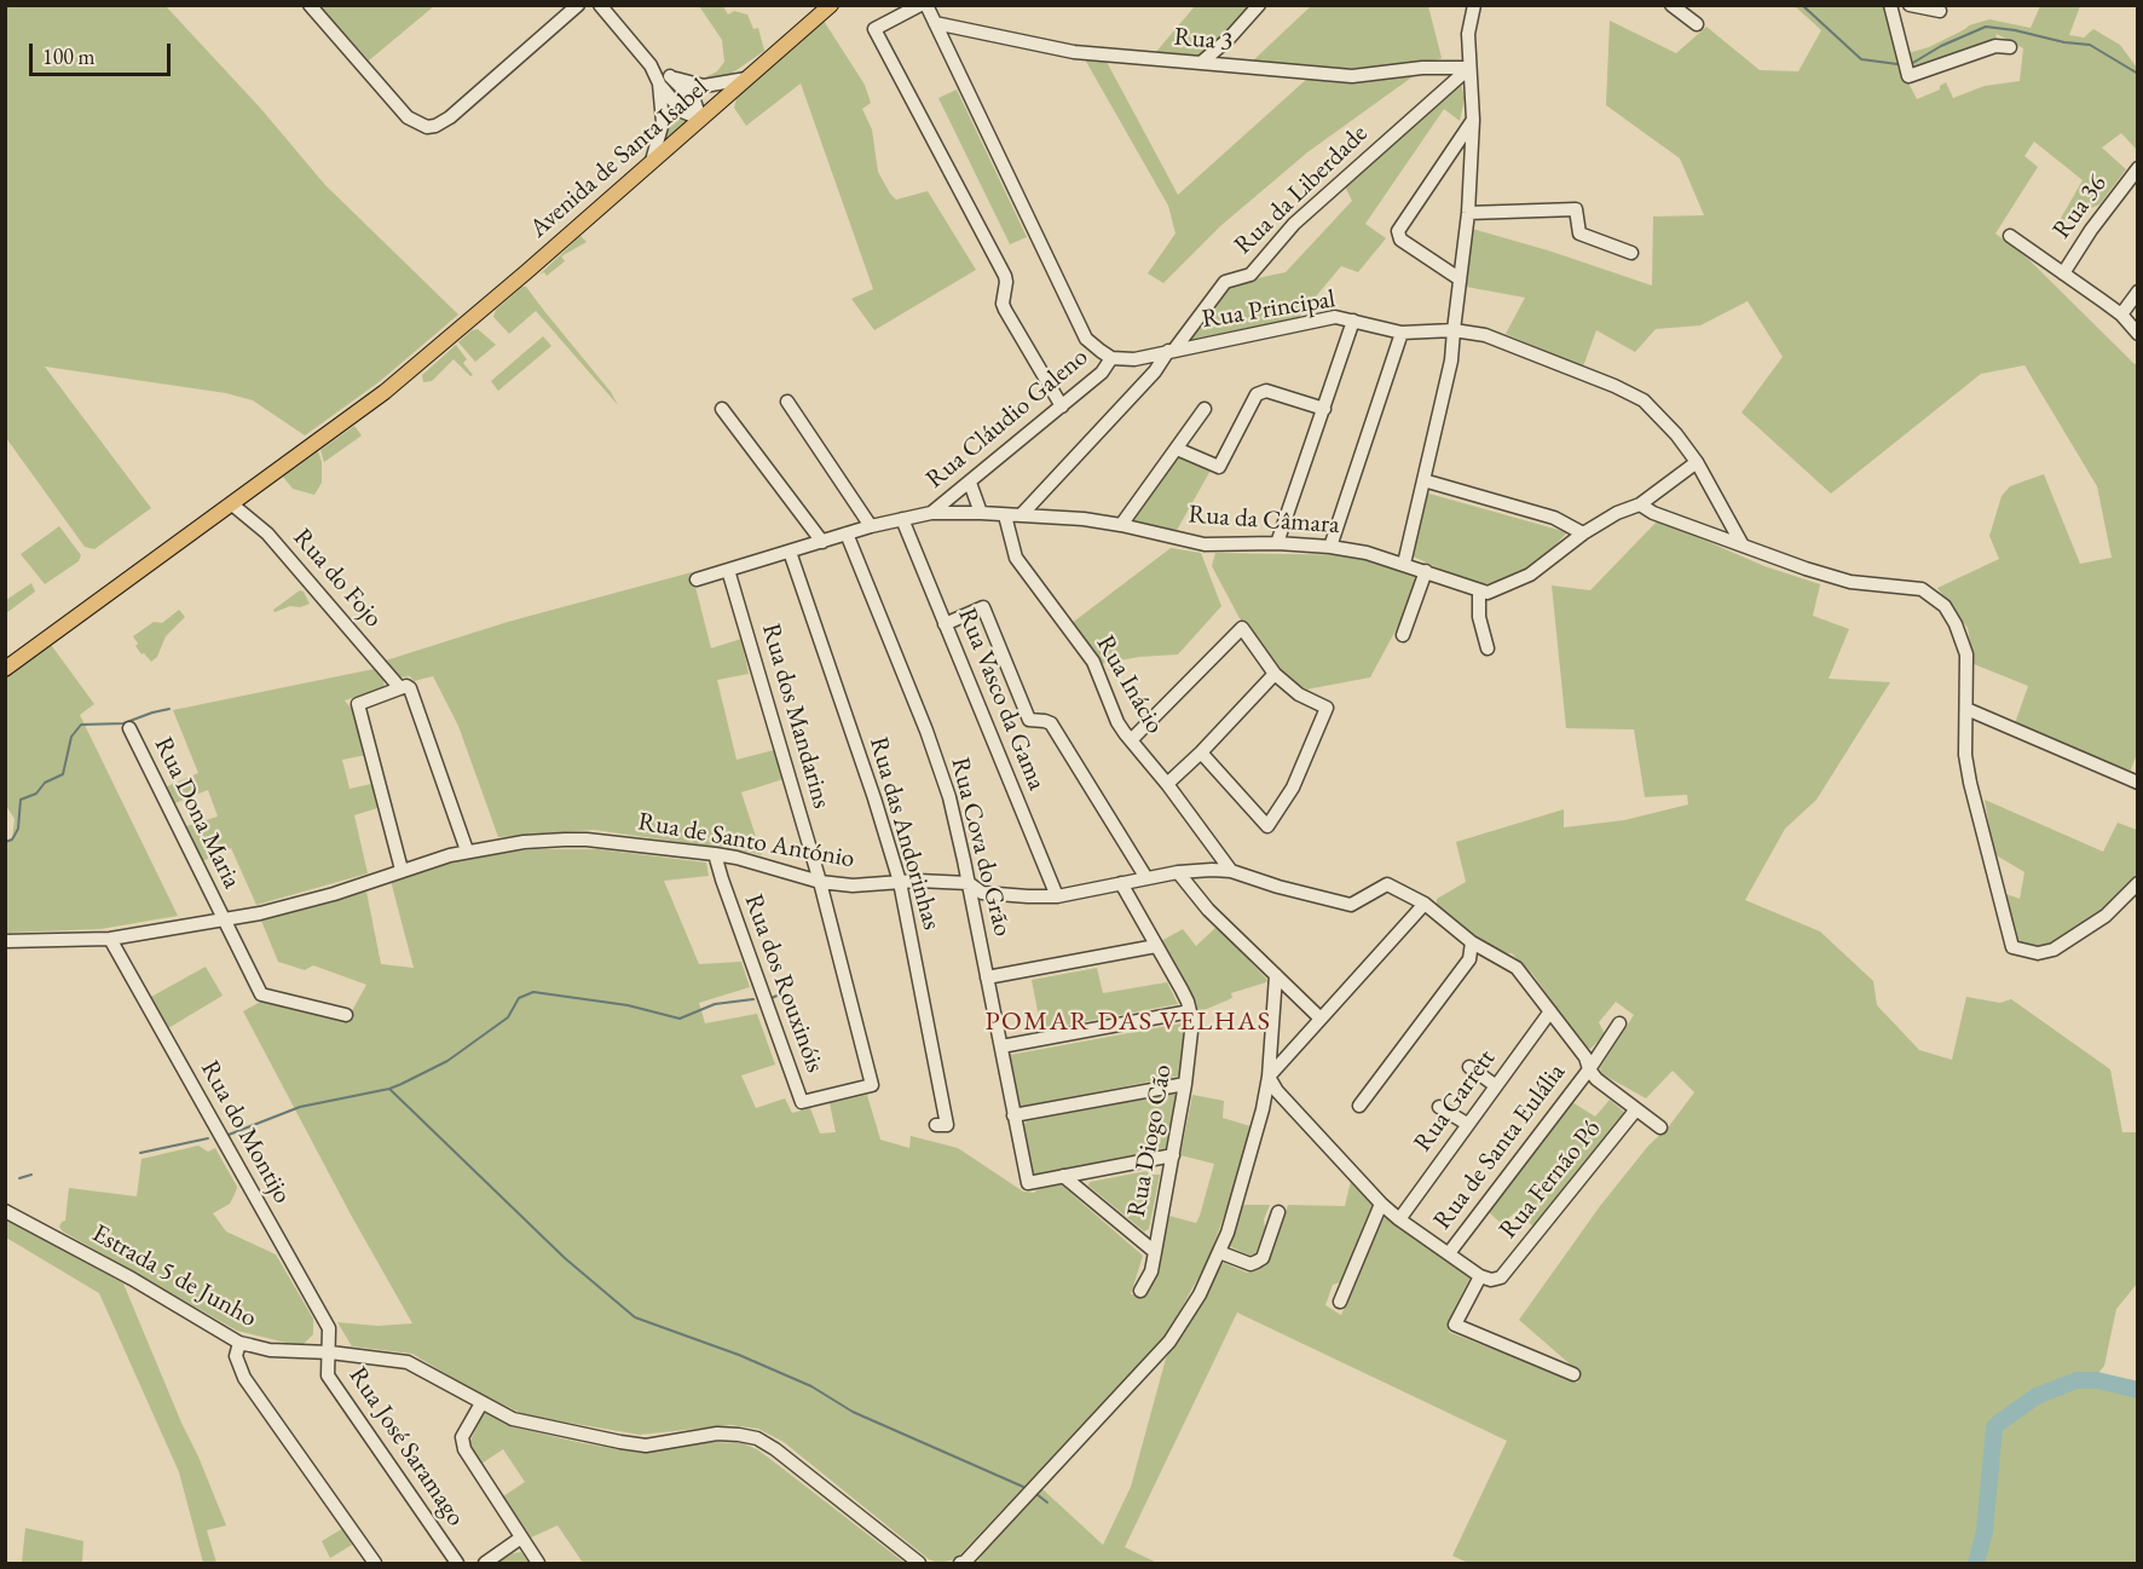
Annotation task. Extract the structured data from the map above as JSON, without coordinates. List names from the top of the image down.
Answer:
{
  "streets": {
    "main road": ["Avenida de Santa Isabel"],
    "street": [
      "Rua 3",
      "Rua da Liberdade",
      "Rua 36",
      "Rua Principal",
      "Rua Cláudio Galeno",
      "Rua da Câmara",
      "Rua do Fojo",
      "Rua Inácio",
      "Rua Vasco da Gama",
      "Rua dos Mandarins",
      "Rua Dona Maria",
      "Rua das Andorinhas",
      "Rua de Santo António",
      "Rua Cova do Grão",
      "Rua dos Rouxinóis",
      "Rua Garrett",
      "Rua do Montijo",
      "Rua Diogo Cão",
      "Rua de Santa Eulália",
      "Rua Fernão Pó",
      "Estrada 5 de Junho",
      "Rua José Saramago"
    ]
  },
  "crossings": [
    ["Rua 3", "Rua da Liberdade"],
    ["Avenida de Santa Isabel", "Rua do Fojo"],
    ["Rua da Liberdade", "Rua Principal"],
    ["Rua da Liberdade", "Rua da Câmara"],
    ["Rua Principal", "Rua Cláudio Galeno"],
    ["Rua Cláudio Galeno", "Rua da Câmara"],
    ["Rua da Câmara", "Rua Inácio"],
    ["Rua da Câmara", "Rua Vasco da Gama"],
    ["Rua da Câmara", "Rua dos Mandarins"],
    ["Rua da Câmara", "Rua das Andorinhas"],
    ["Rua da Câmara", "Rua Cova do Grão"],
    ["Rua do Fojo", "Rua de Santo António"],
    ["Rua Inácio", "Rua de Santo António"],
    ["Rua Vasco da Gama", "Rua de Santo António"],
    ["Rua dos Mandarins", "Rua de Santo António"],
    ["Rua dos Mandarins", "Rua dos Rouxinóis"],
    ["Rua Dona Maria", "Rua de Santo António"],
    ["Rua das Andorinhas", "Rua de Santo António"],
    ["Rua de Santo António", "Rua Cova do Grão"],
    ["Rua de Santo António", "Rua dos Rouxinóis"],
    ["Rua de Santo António", "Rua do Montijo"],
    ["Rua de Santo António", "Rua Diogo Cão"],
    ["Rua do Montijo", "Estrada 5 de Junho"],
    ["Rua do Montijo", "Rua José Saramago"],
    ["Estrada 5 de Junho", "Rua José Saramago"]
  ],
  "districts": ["POMAR DAS VELHAS"],
  "scale_bar": "100 m"
}
